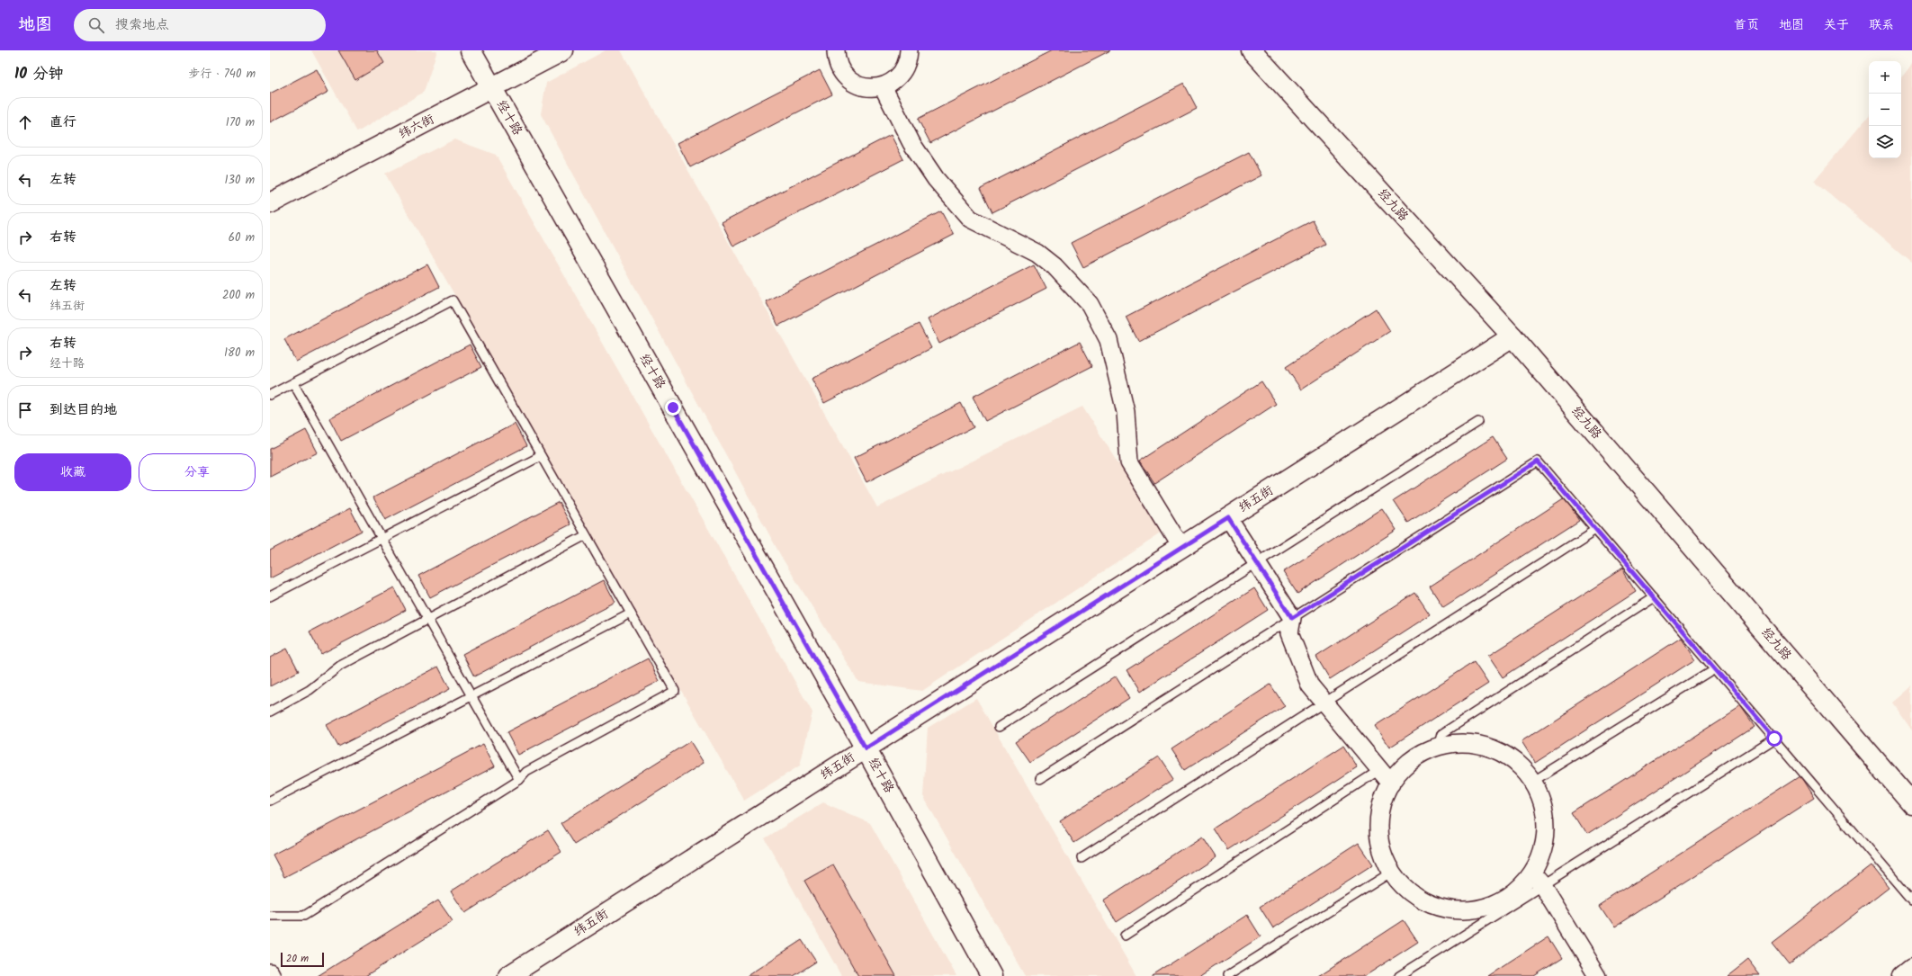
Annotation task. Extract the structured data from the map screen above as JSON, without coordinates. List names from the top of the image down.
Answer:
{
  "streets": {
    "street": [
      "经十路",
      "纬六街",
      "经九路",
      "纬五街"
    ]
  },
  "crossings": [
    ["经十路", "纬六街"],
    ["经十路", "纬五街"],
    ["经九路", "纬五街"]
  ],
  "scale_bar": "20 m",
  "page": {
    "header": "地图",
    "search": "搜索地点",
    "nav": [
      "首页",
      "地图",
      "关于",
      "联系"
    ],
    "heading": ["10 分钟", "步行 · 740 m"],
    "map_buttons": ["+", "−"],
    "list": [
      ["直行", "170 m"],
      ["左转", "130 m"],
      ["右转", "60 m"],
      ["左转", "纬五街", "200 m"],
      ["右转", "经十路", "180 m"],
      "到达目的地"
    ],
    "buttons": ["收藏", "分享"],
    "scale": "20 m"
  }
}
